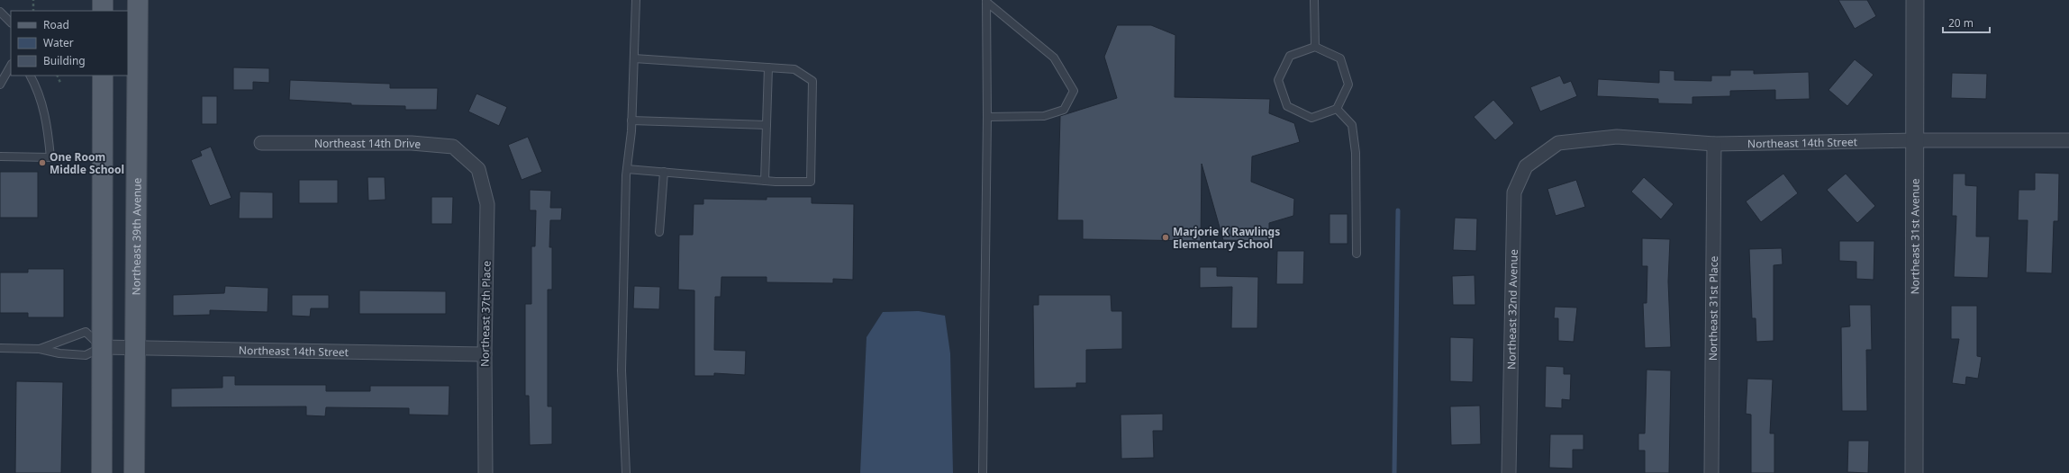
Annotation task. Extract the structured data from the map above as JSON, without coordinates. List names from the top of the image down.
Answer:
{
  "streets": {
    "main road": ["Northeast 39th Avenue"],
    "street": [
      "Northeast 14th Street",
      "Northeast 14th Drive",
      "Northeast 31st Avenue",
      "Northeast 31st Place",
      "Northeast 32nd Avenue",
      "Northeast 37th Place"
    ]
  },
  "crossings": [
    ["Northeast 14th Street", "Northeast 39th Avenue"],
    ["Northeast 14th Street", "Northeast 31st Avenue"],
    ["Northeast 14th Street", "Northeast 31st Place"],
    ["Northeast 14th Street", "Northeast 32nd Avenue"],
    ["Northeast 14th Street", "Northeast 37th Place"],
    ["Northeast 14th Drive", "Northeast 37th Place"]
  ],
  "places": ["One Room Middle School", "Marjorie K Rawlings Elementary School"],
  "legend": ["Road", "Water", "Building"],
  "scale_bar": "20 m"
}
